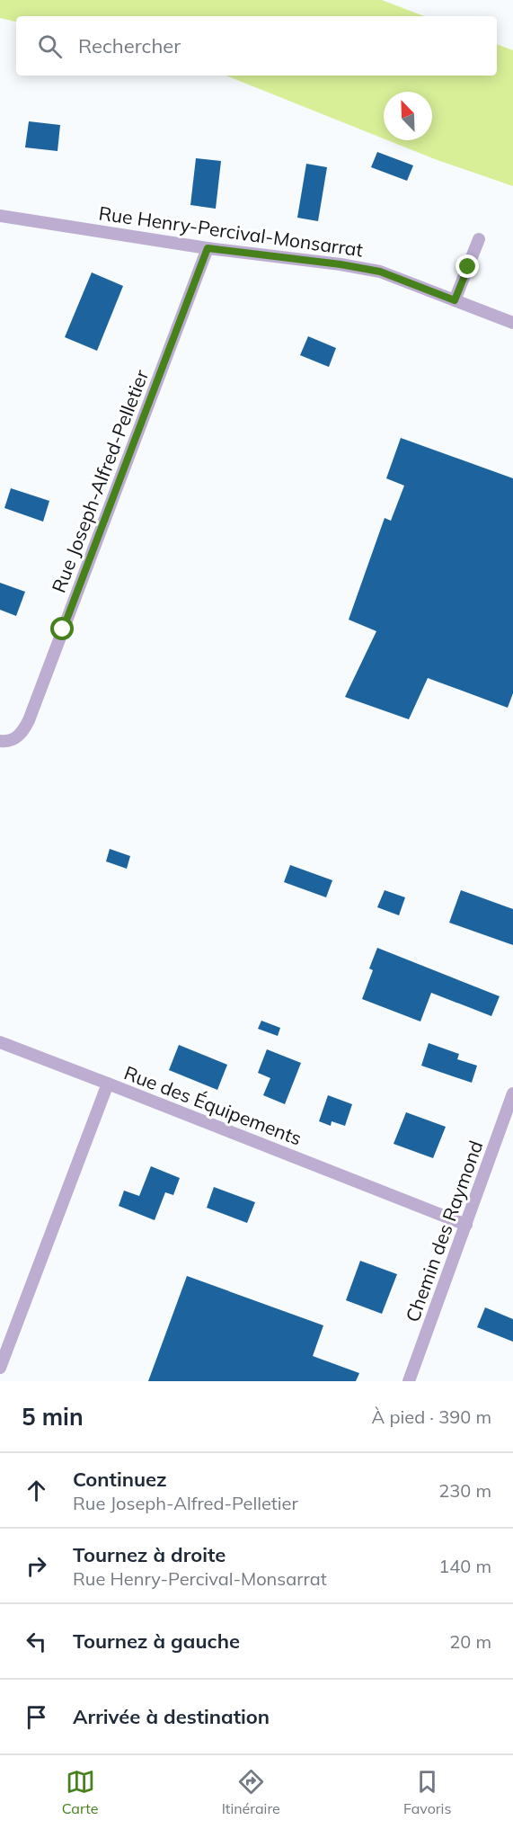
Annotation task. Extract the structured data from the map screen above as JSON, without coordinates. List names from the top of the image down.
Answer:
{
  "streets": {
    "street": [
      "Rue Henry-Percival-Monsarrat",
      "Rue Joseph-Alfred-Pelletier",
      "Rue des Équipements",
      "Chemin des Raymond"
    ]
  },
  "crossings": [
    ["Rue Henry-Percival-Monsarrat", "Rue Joseph-Alfred-Pelletier"],
    ["Rue des Équipements", "Chemin des Raymond"]
  ],
  "north": "top left",
  "page": {
    "search": "Rechercher",
    "heading": ["5 min", "À pied · 390 m"],
    "list": [
      ["Continuez", "Rue Joseph-Alfred-Pelletier", "230 m"],
      ["Tournez à droite", "Rue Henry-Percival-Monsarrat", "140 m"],
      ["Tournez à gauche", "20 m"],
      "Arrivée à destination"
    ],
    "nav": ["Carte", "Itinéraire", "Favoris"]
  }
}
